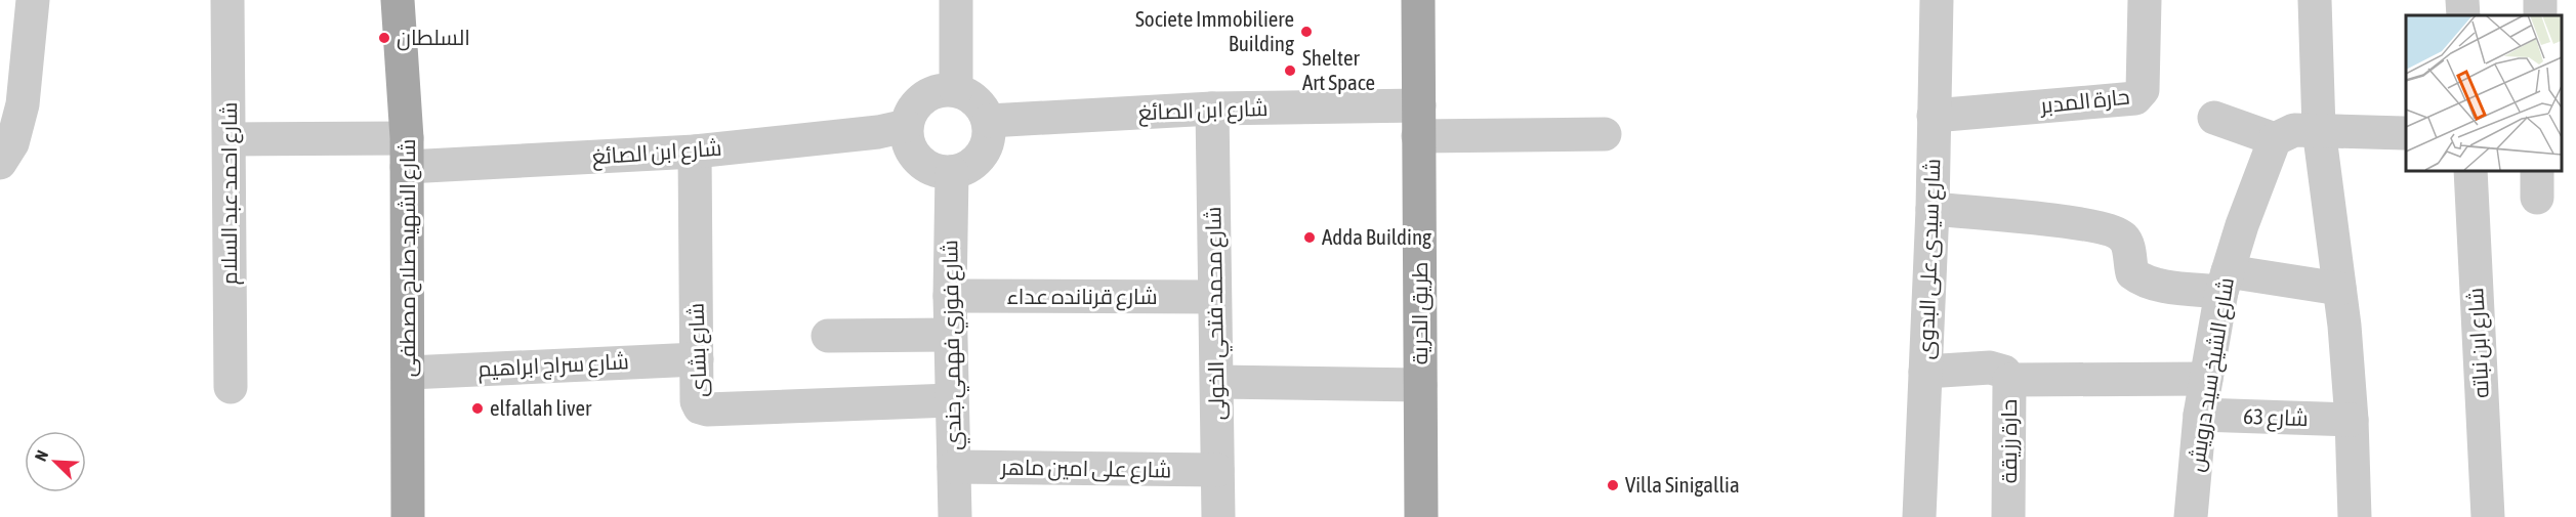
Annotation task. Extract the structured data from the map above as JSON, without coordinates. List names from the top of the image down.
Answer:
{
  "streets": {
    "main road": ["شارع الشهيد صلاح مصطفى", "طريق الحرية"],
    "street": [
      "حارة المدبر",
      "شارع ابن الصائغ",
      "شارع احمد عبد السلام",
      "شارع سيدى على البدوى",
      "شارع قرنانده عداء",
      "شارع محمد فتحي الخولى",
      "شارع ابن نباته",
      "شارع فوزي فهمي جندي",
      "شارع بشاى",
      "شارع سراج ابراهيم",
      "شارع الشيخ سيد درويش",
      "شارع 63",
      "حارة رزيقة",
      "شارع على امين ماهر"
    ]
  },
  "crossings": [
    ["حارة المدبر", "شارع سيدى على البدوى"],
    ["شارع ابن الصائغ", "شارع احمد عبد السلام"],
    ["شارع ابن الصائغ", "شارع الشهيد صلاح مصطفى"],
    ["شارع ابن الصائغ", "شارع محمد فتحي الخولى"],
    ["شارع ابن الصائغ", "طريق الحرية"],
    ["شارع ابن الصائغ", "شارع فوزي فهمي جندي"],
    ["شارع ابن الصائغ", "شارع بشاى"],
    ["شارع الشهيد صلاح مصطفى", "شارع سراج ابراهيم"],
    ["شارع سيدى على البدوى", "حارة رزيقة"],
    ["شارع قرنانده عداء", "شارع محمد فتحي الخولى"],
    ["شارع قرنانده عداء", "شارع فوزي فهمي جندي"],
    ["شارع محمد فتحي الخولى", "شارع على امين ماهر"],
    ["شارع فوزي فهمي جندي", "شارع بشاى"],
    ["شارع فوزي فهمي جندي", "شارع على امين ماهر"],
    ["شارع بشاى", "شارع سراج ابراهيم"],
    ["شارع الشيخ سيد درويش", "شارع 63"]
  ],
  "places": [
    "Societe Immobiliere Building",
    "السلطان",
    "Shelter Art Space",
    "Adda Building",
    "elfallah liver",
    "Villa Sinigallia"
  ],
  "north": "top left"
}
